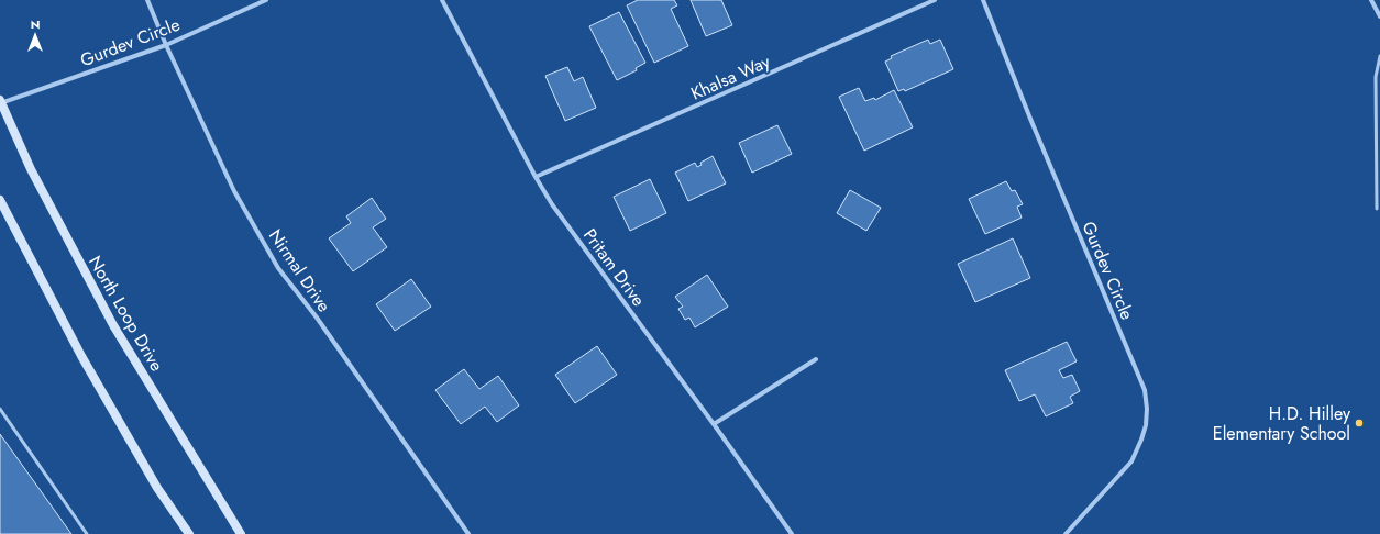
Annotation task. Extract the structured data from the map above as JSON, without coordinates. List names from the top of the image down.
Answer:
{
  "streets": {
    "main road": ["North Loop Drive"],
    "street": [
      "Gurdev Circle",
      "Khalsa Way",
      "Pritam Drive",
      "Nirmal Drive"
    ]
  },
  "crossings": [
    ["Gurdev Circle", "Nirmal Drive"],
    ["Gurdev Circle", "North Loop Drive"],
    ["Khalsa Way", "Pritam Drive"]
  ],
  "places": ["H.D. Hilley Elementary School"],
  "north": "top"
}
